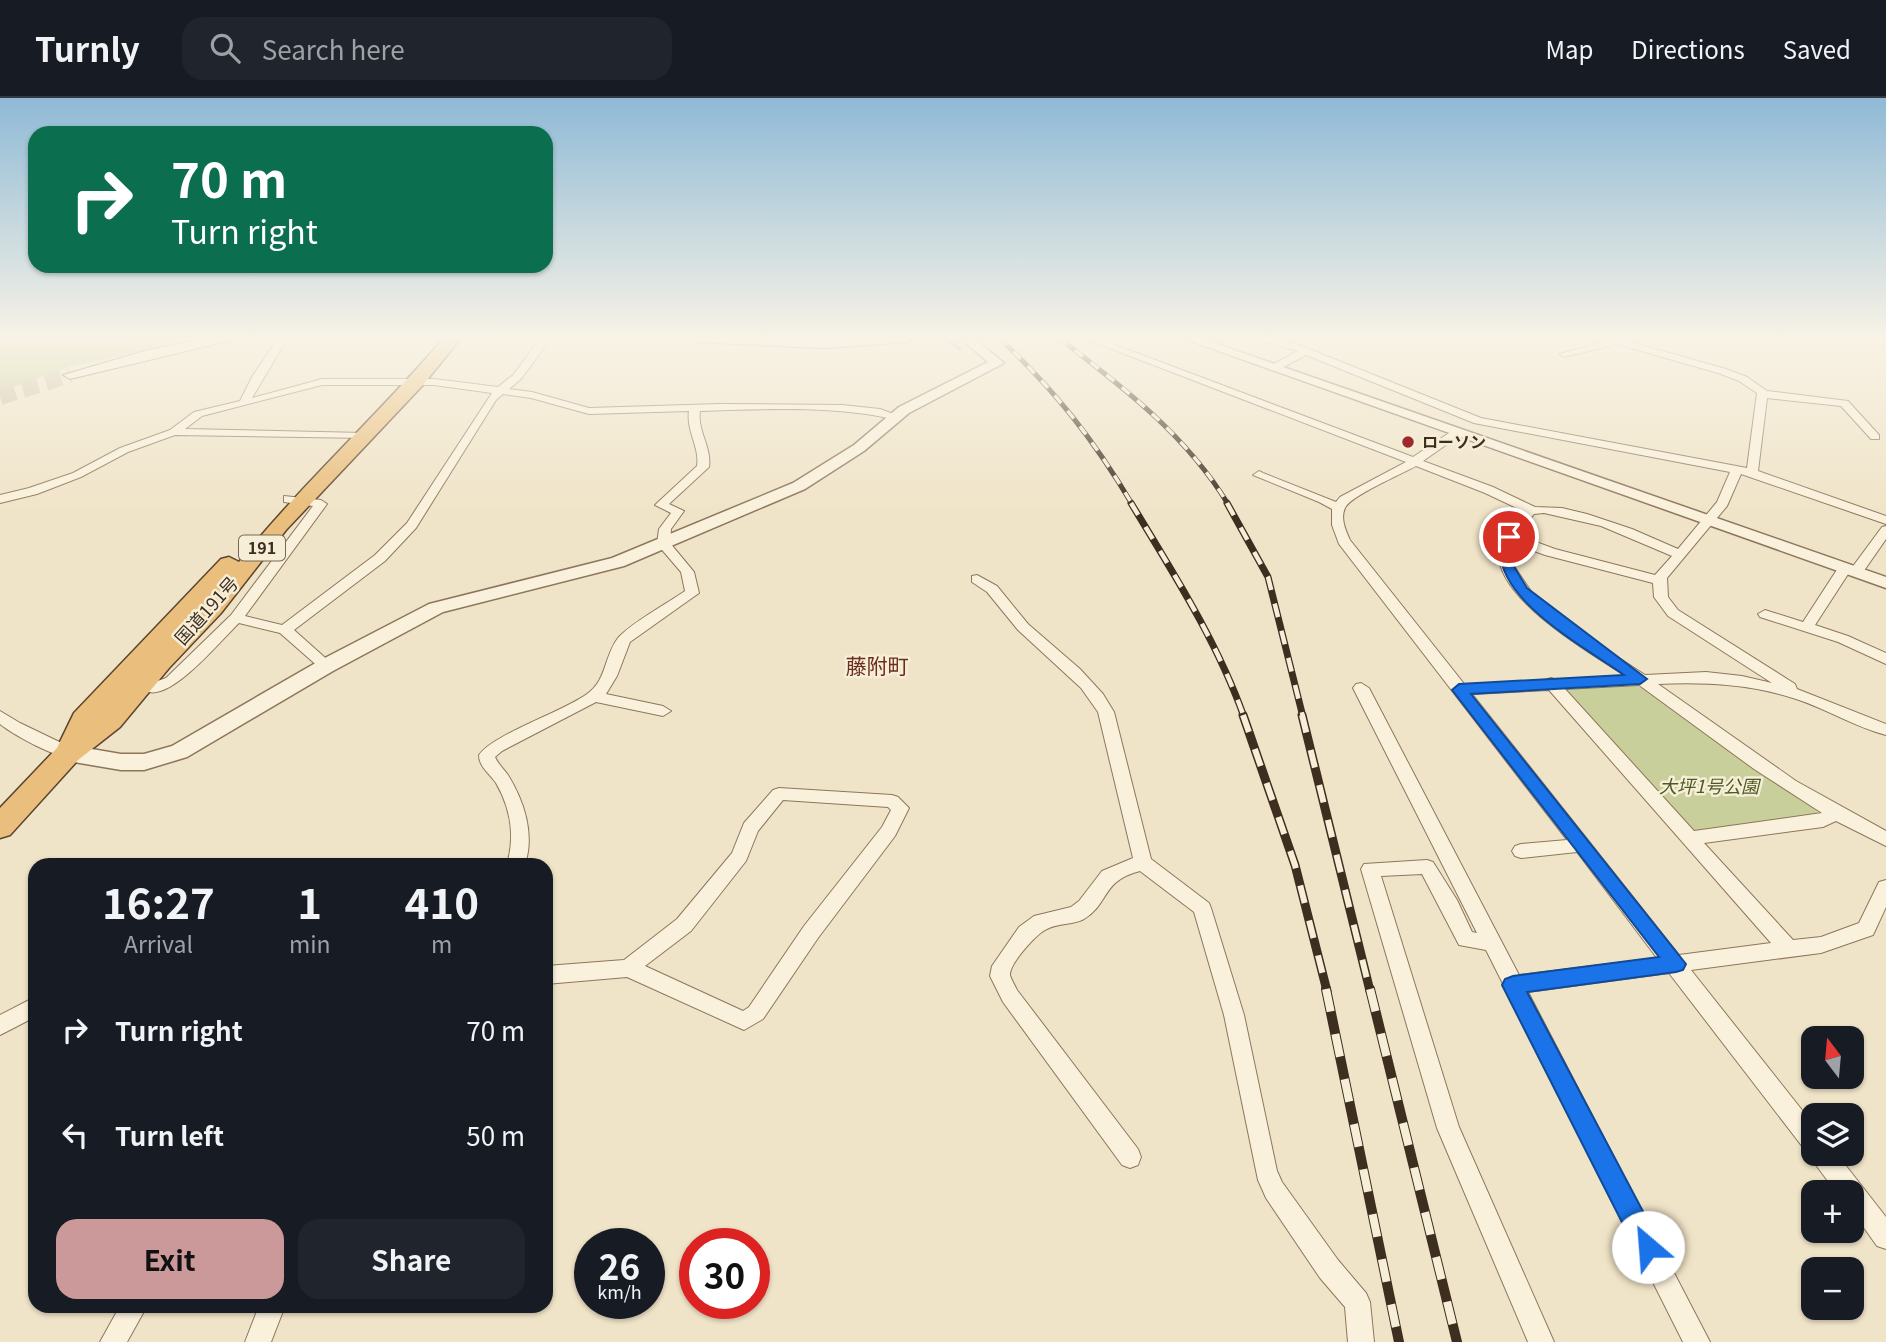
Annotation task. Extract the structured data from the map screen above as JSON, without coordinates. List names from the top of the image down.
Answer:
{
  "streets": {
    "highway": ["191", "国道191号"]
  },
  "districts": ["藤附町"],
  "parks": ["大坪1号公園"],
  "places": ["ローソン"],
  "north": "top",
  "page": {
    "header": "Turnly",
    "search": "Search here",
    "nav": ["Map", "Directions", "Saved"],
    "turn": ["70 m", "Turn right"],
    "eta": [
      "16:27",
      "Arrival",
      "1",
      "min",
      "410",
      "m"
    ],
    "list": [
      {
        "name": "Turn right",
        "value": "70 m"
      },
      {
        "name": "Turn left",
        "value": "50 m"
      }
    ],
    "map_buttons": ["+", "−"],
    "buttons": ["Exit", "Share"],
    "speed": "26 km/h",
    "limit": "30"
  }
}
